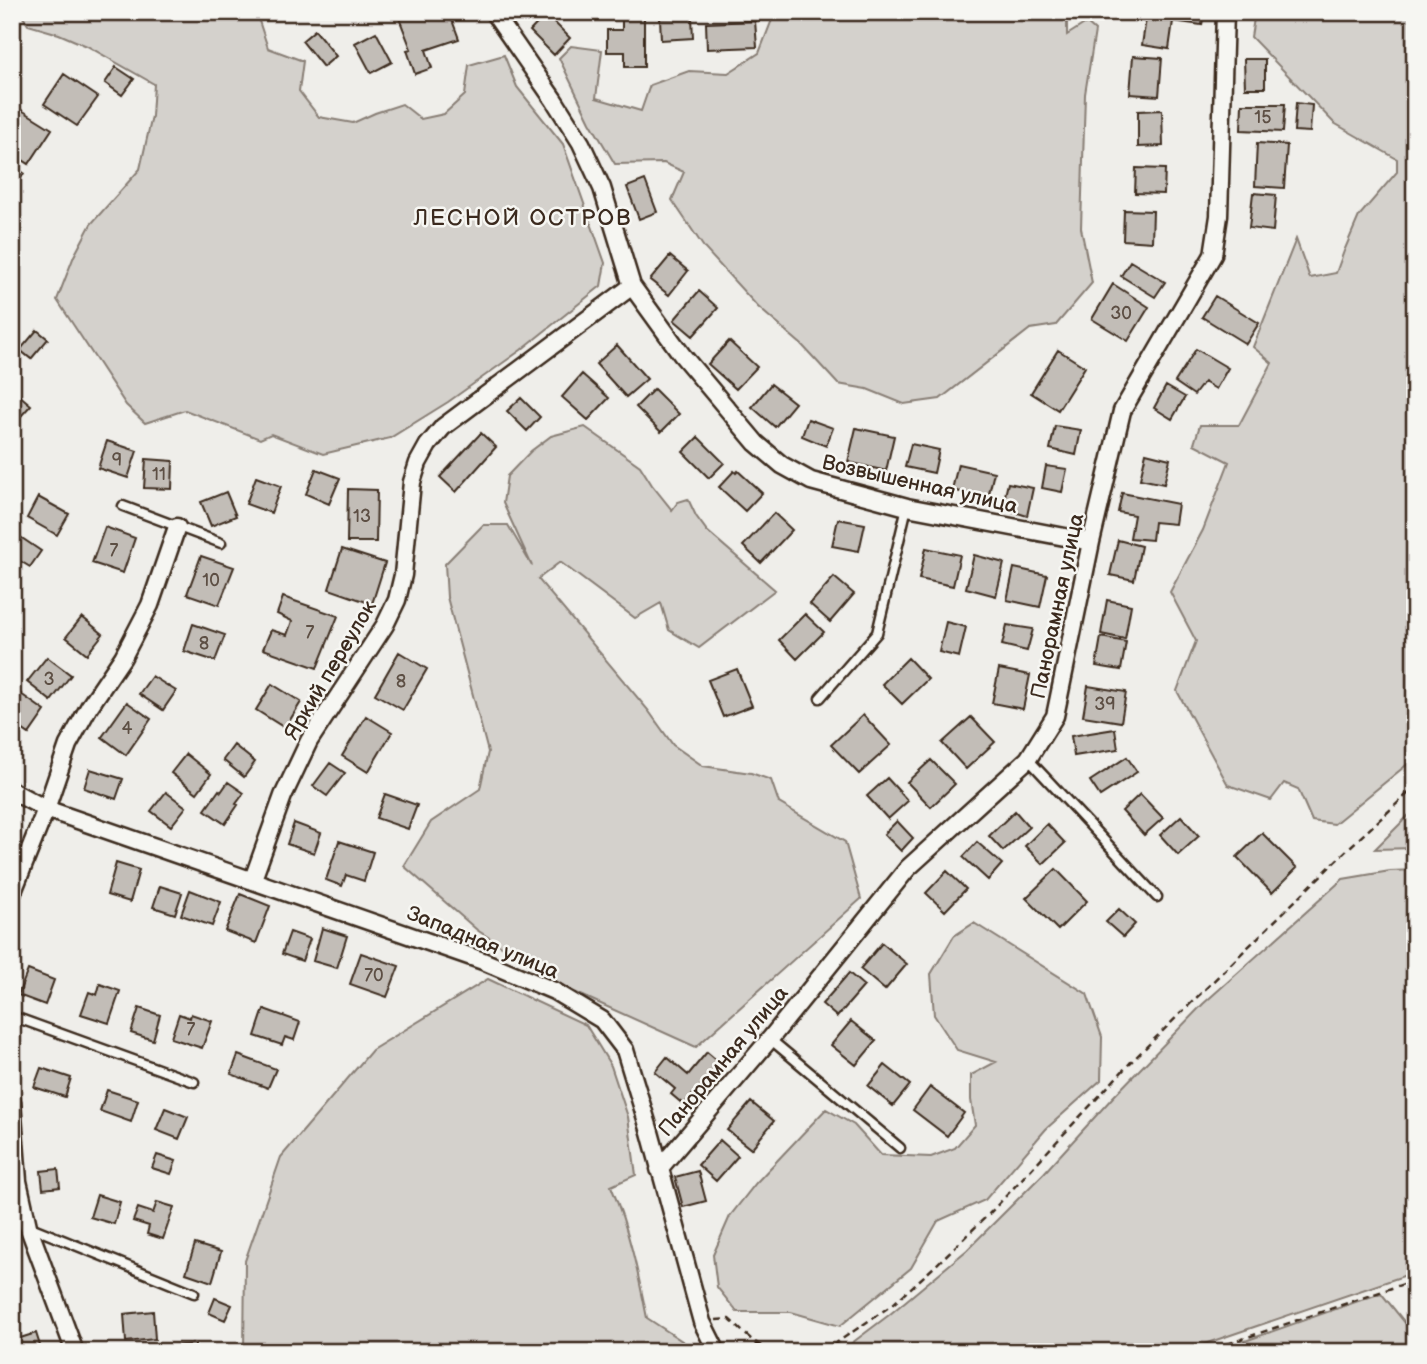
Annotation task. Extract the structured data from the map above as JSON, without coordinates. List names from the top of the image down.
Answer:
{
  "streets": {
    "street": [
      "Возвышенная улица",
      "Панорамная улица",
      "Яркий переулок",
      "Западная улица"
    ]
  },
  "crossings": [
    ["Возвышенная улица", "Панорамная улица"],
    ["Возвышенная улица", "Яркий переулок"],
    ["Панорамная улица", "Западная улица"],
    ["Яркий переулок", "Западная улица"]
  ],
  "districts": ["ЛЕСНОЙ ОСТРОВ"],
  "house_numbers": [
    "15",
    "30",
    "9",
    "11",
    "13",
    "7",
    "10",
    "7",
    "8",
    "3",
    "8",
    "39",
    "4",
    "70",
    "7"
  ]
}
